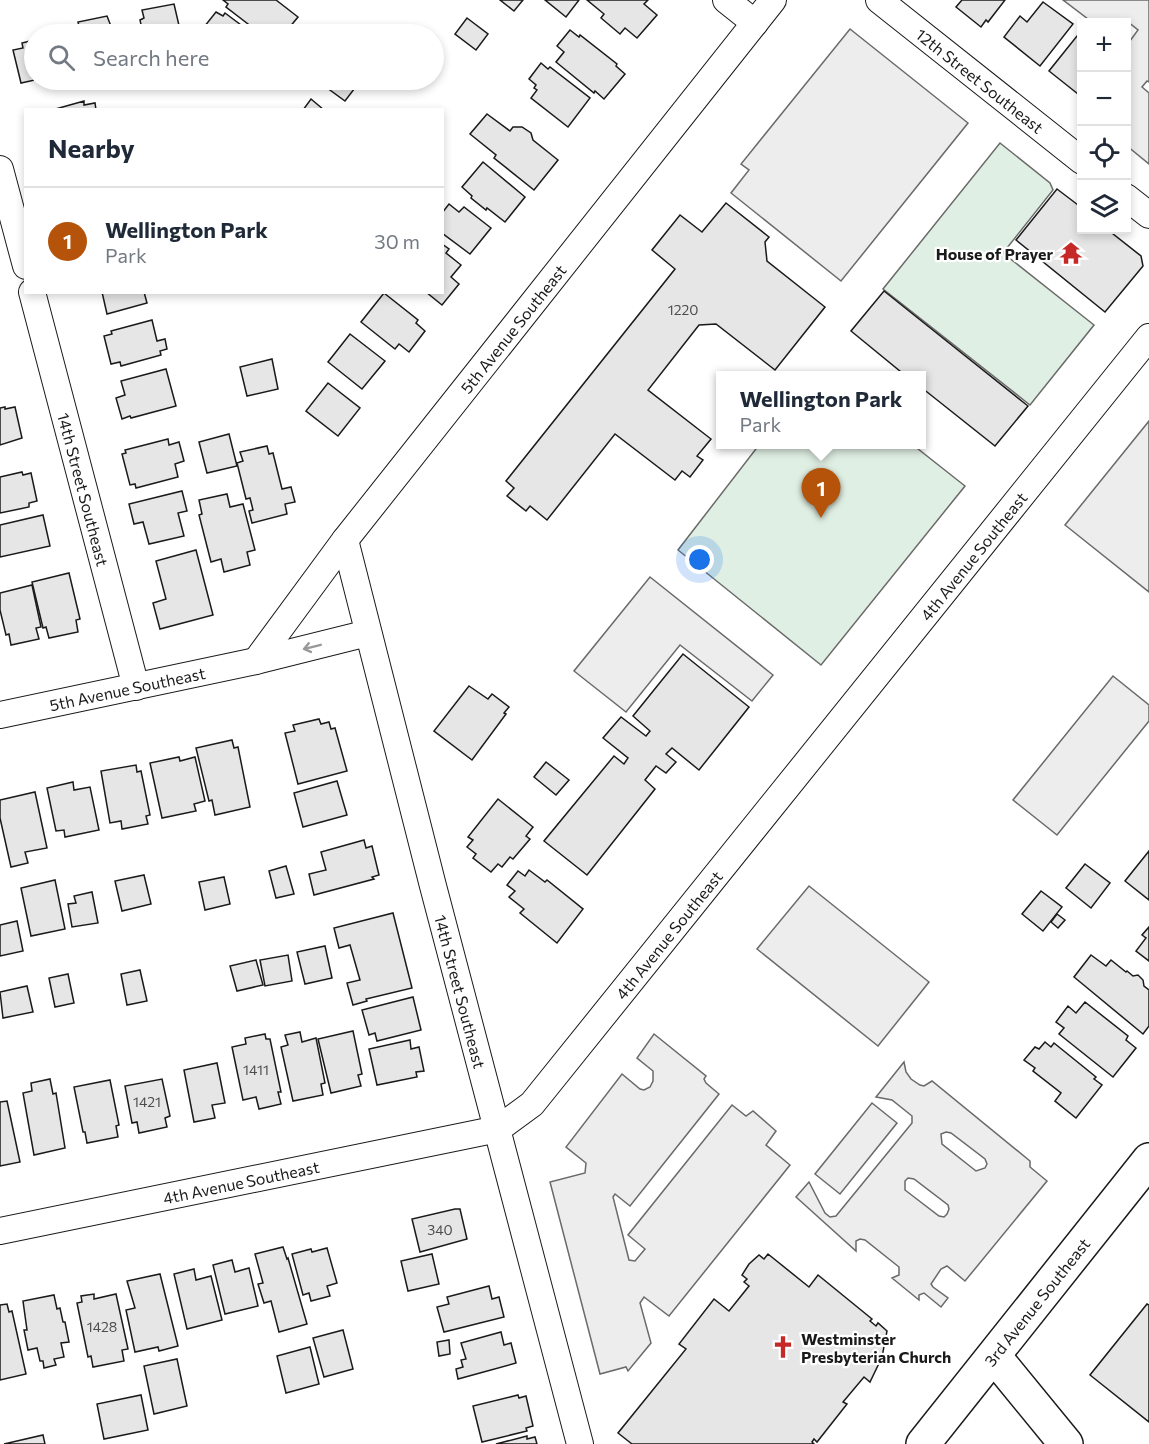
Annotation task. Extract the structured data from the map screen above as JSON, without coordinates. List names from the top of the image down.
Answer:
{
  "streets": {
    "main road": ["3rd Avenue Southeast"],
    "street": [
      "12th Street Southeast",
      "5th Avenue Southeast",
      "14th Street Southeast",
      "4th Avenue Southeast"
    ]
  },
  "crossings": [
    ["5th Avenue Southeast", "14th Street Southeast"],
    ["14th Street Southeast", "4th Avenue Southeast"]
  ],
  "places": {
    "temple": ["House of Prayer"],
    "church": ["Westminster Presbyterian Church"]
  },
  "house_numbers": [
    "1220",
    "1411",
    "1421",
    "340",
    "1428"
  ],
  "page": {
    "map_buttons": ["+", "−"],
    "search": "Search here",
    "heading": "Nearby",
    "list": [
      {
        "mark": "1",
        "name": "Wellington Park",
        "note": "Park",
        "value": "30 m"
      }
    ],
    "popup": ["Wellington Park", "Park"],
    "pins": "1"
  }
}
